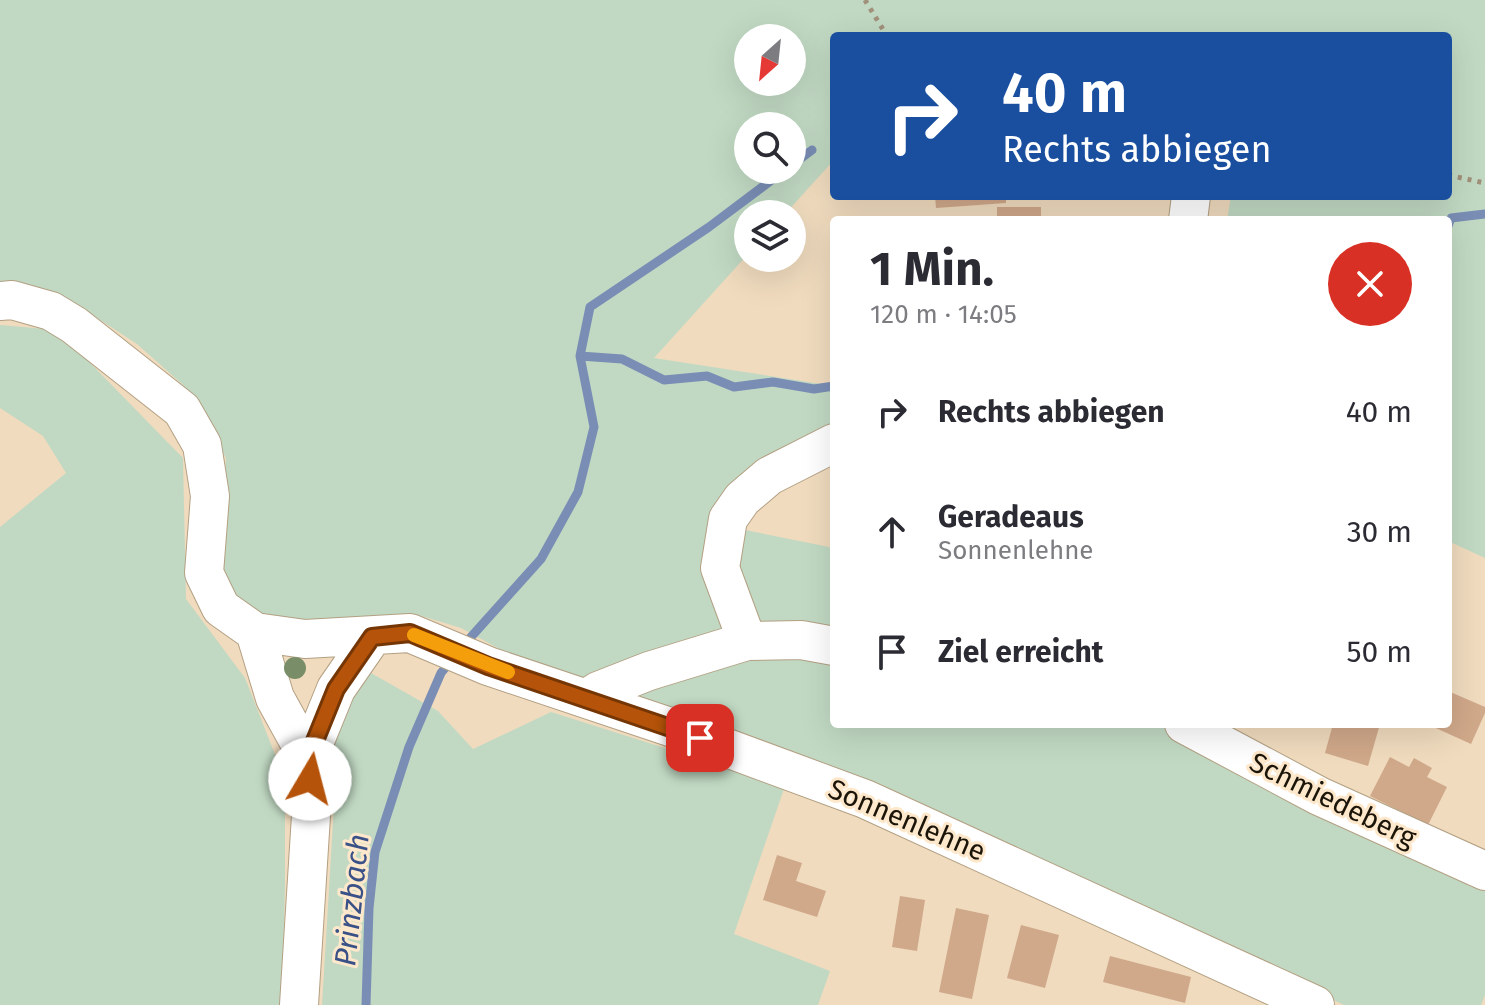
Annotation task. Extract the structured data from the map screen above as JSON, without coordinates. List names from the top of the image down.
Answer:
{
  "streets": {
    "street": ["Schmiedeberg", "Sonnenlehne"]
  },
  "water": ["Prinzbach"],
  "north": "bottom left",
  "page": {
    "turn": ["40 m", "Rechts abbiegen"],
    "heading": ["1 Min.", "120 m · 14:05"],
    "list": [
      {
        "name": "Rechts abbiegen",
        "value": "40 m"
      },
      {
        "name": "Geradeaus",
        "note": "Sonnenlehne",
        "value": "30 m"
      },
      {
        "name": "Ziel erreicht",
        "value": "50 m"
      }
    ]
  }
}
